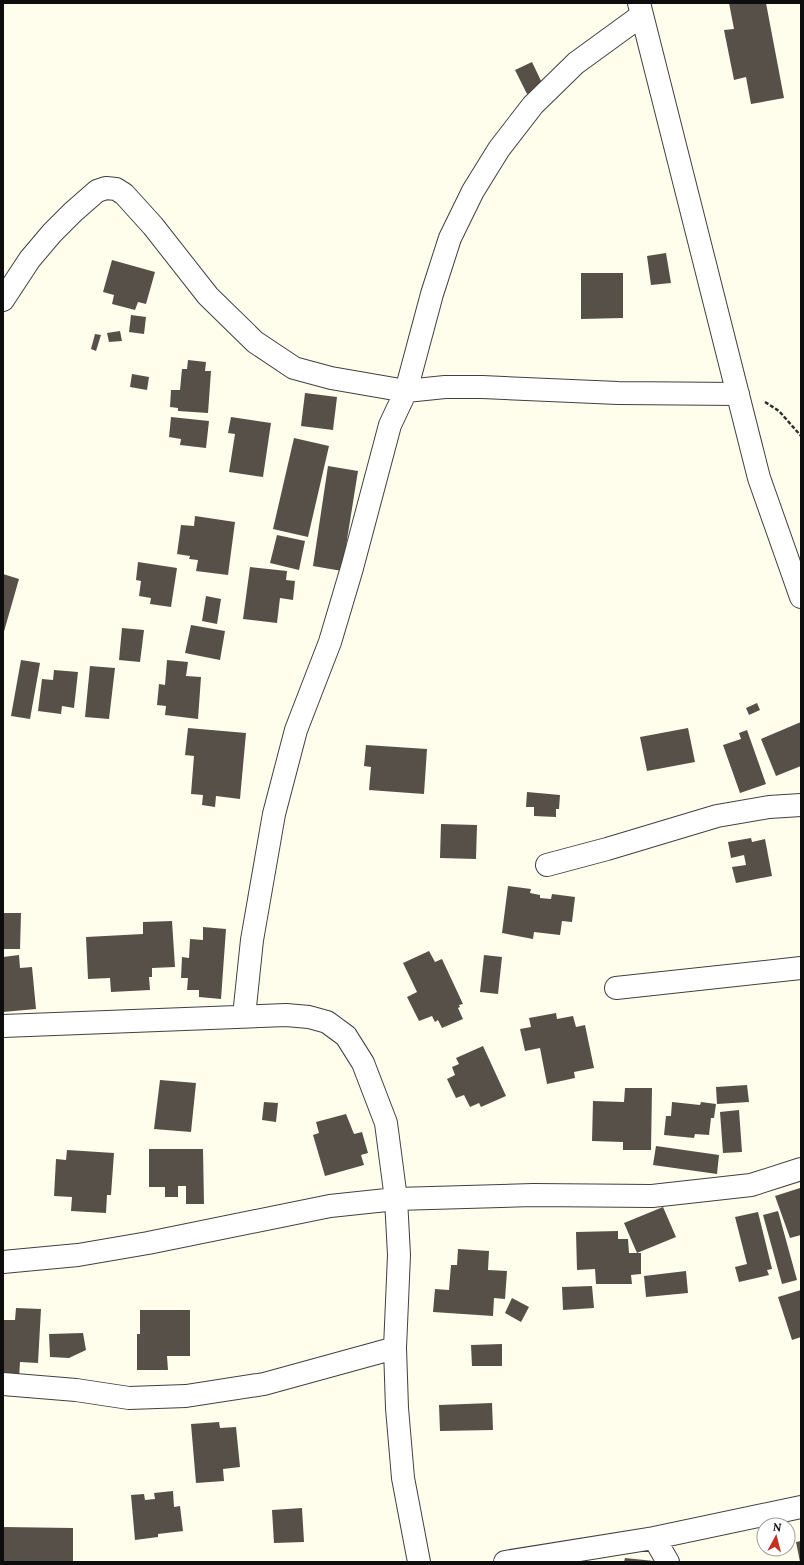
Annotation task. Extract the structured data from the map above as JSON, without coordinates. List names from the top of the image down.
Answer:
{
  "north": "top"
}
